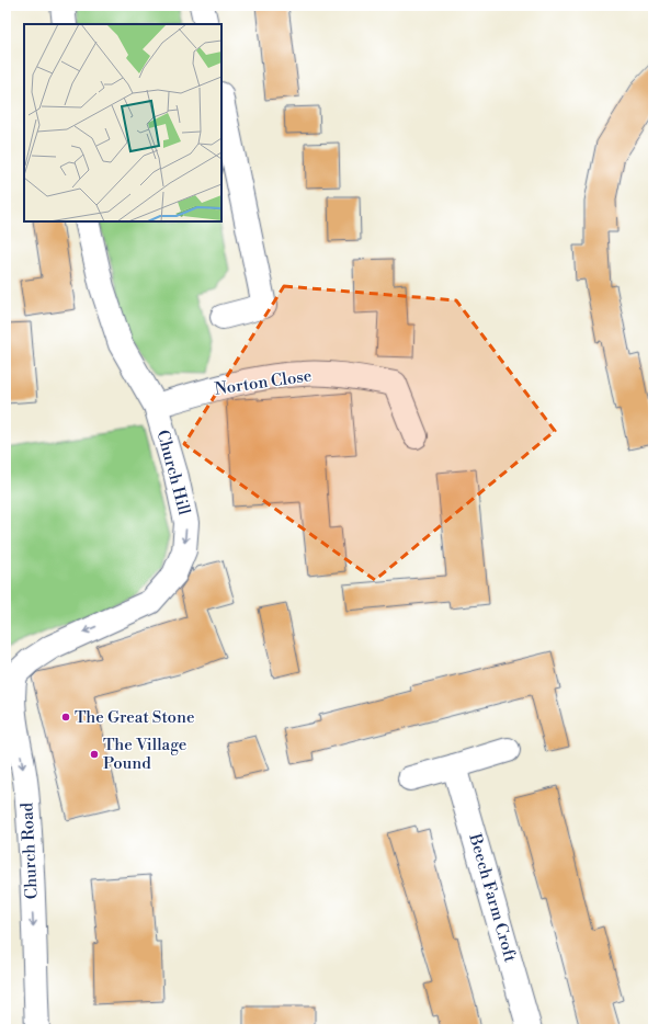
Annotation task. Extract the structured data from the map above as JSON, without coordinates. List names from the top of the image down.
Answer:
{
  "streets": {
    "street": [
      "Norton Close",
      "Church Hill",
      "Church Road",
      "Beech Farm Croft"
    ]
  },
  "crossings": [
    ["Norton Close", "Church Hill"],
    ["Church Hill", "Church Road"]
  ],
  "one_way": ["Church Hill", "Church Road"],
  "places": ["The Great Stone", "The Village Pound"]
}
